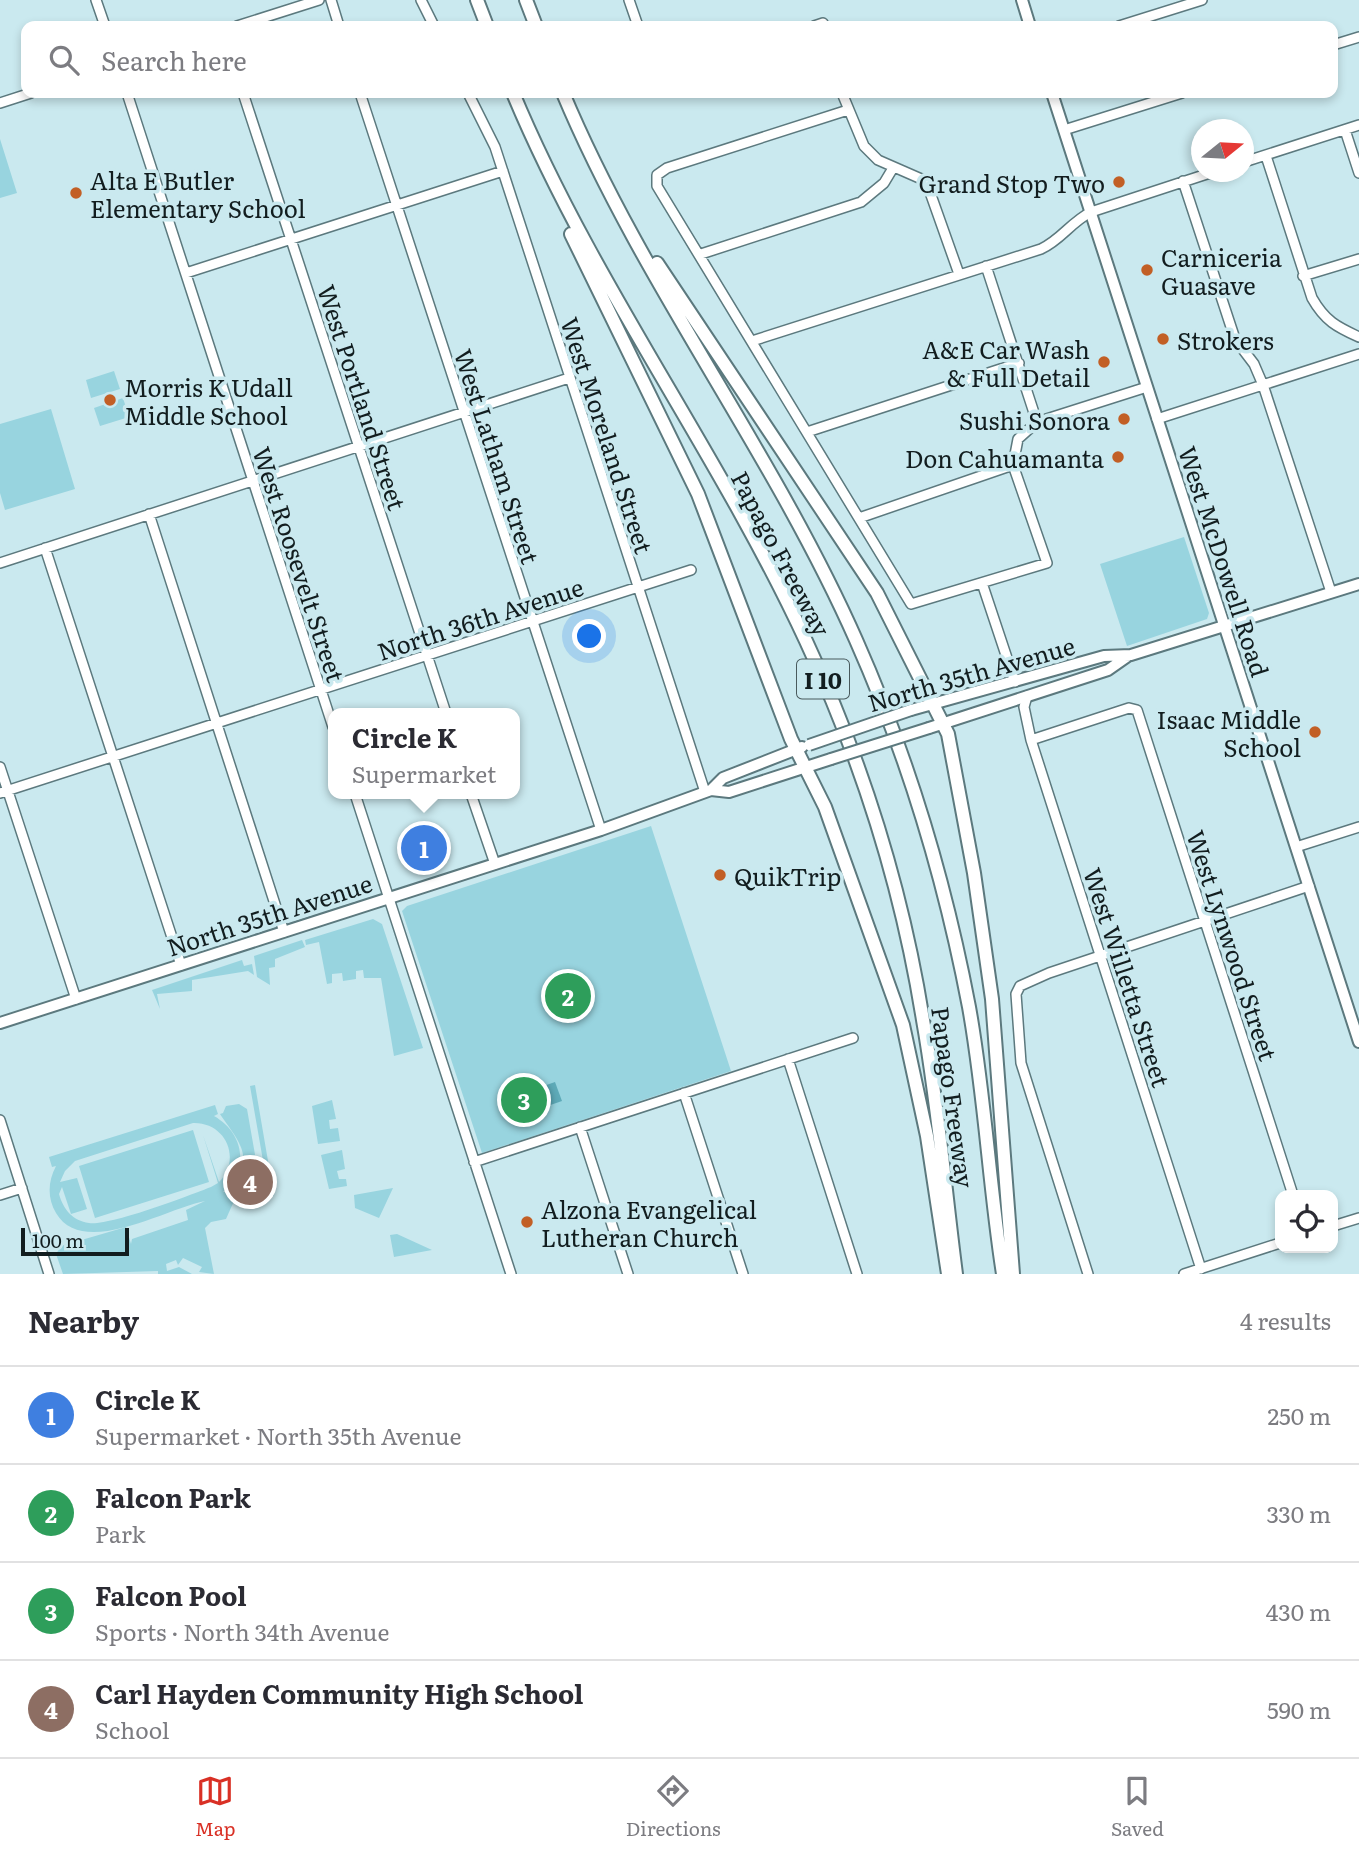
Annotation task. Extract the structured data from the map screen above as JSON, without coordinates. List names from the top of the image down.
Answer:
{
  "streets": {
    "highway": ["Papago Freeway", "I 10"],
    "main road": ["West McDowell Road", "North 35th Avenue"],
    "street": [
      "West Portland Street",
      "West Moreland Street",
      "West Latham Street",
      "West Roosevelt Street",
      "North 36th Avenue",
      "West Lynwood Street",
      "West Willetta Street"
    ]
  },
  "crossings": [
    ["West Portland Street", "North 36th Avenue"],
    ["West Moreland Street", "North 36th Avenue"],
    ["West Moreland Street", "North 35th Avenue"],
    ["West Latham Street", "North 36th Avenue"],
    ["West Latham Street", "North 35th Avenue"],
    ["West McDowell Road", "North 35th Avenue"],
    ["West Roosevelt Street", "North 36th Avenue"],
    ["North 35th Avenue", "West Willetta Street"],
    ["West Lynwood Street", "West Willetta Street"]
  ],
  "places": [
    "Grand Stop Two",
    "Alta E Butler Elementary School",
    "Carniceria Guasave",
    "Strokers",
    "A&E Car Wash & Full Detail",
    "Morris K Udall Middle School",
    "Sushi Sonora",
    "Don Cahuamanta",
    "Isaac Middle School",
    "QuikTrip",
    "Alzona Evangelical Lutheran Church"
  ],
  "scale_bar": "100 m",
  "north": "right",
  "page": {
    "search": "Search here",
    "popup": ["Circle K", "Supermarket"],
    "pins": [
      "1",
      "2",
      "3",
      "4"
    ],
    "scale": "100 m",
    "heading": ["Nearby", "4 results"],
    "list": [
      {
        "mark": "1",
        "name": "Circle K",
        "note": "Supermarket · North 35th Avenue",
        "value": "250 m"
      },
      {
        "mark": "2",
        "name": "Falcon Park",
        "note": "Park",
        "value": "330 m"
      },
      {
        "mark": "3",
        "name": "Falcon Pool",
        "note": "Sports · North 34th Avenue",
        "value": "430 m"
      },
      {
        "mark": "4",
        "name": "Carl Hayden Community High School",
        "note": "School",
        "value": "590 m"
      }
    ],
    "nav": ["Map", "Directions", "Saved"]
  }
}
